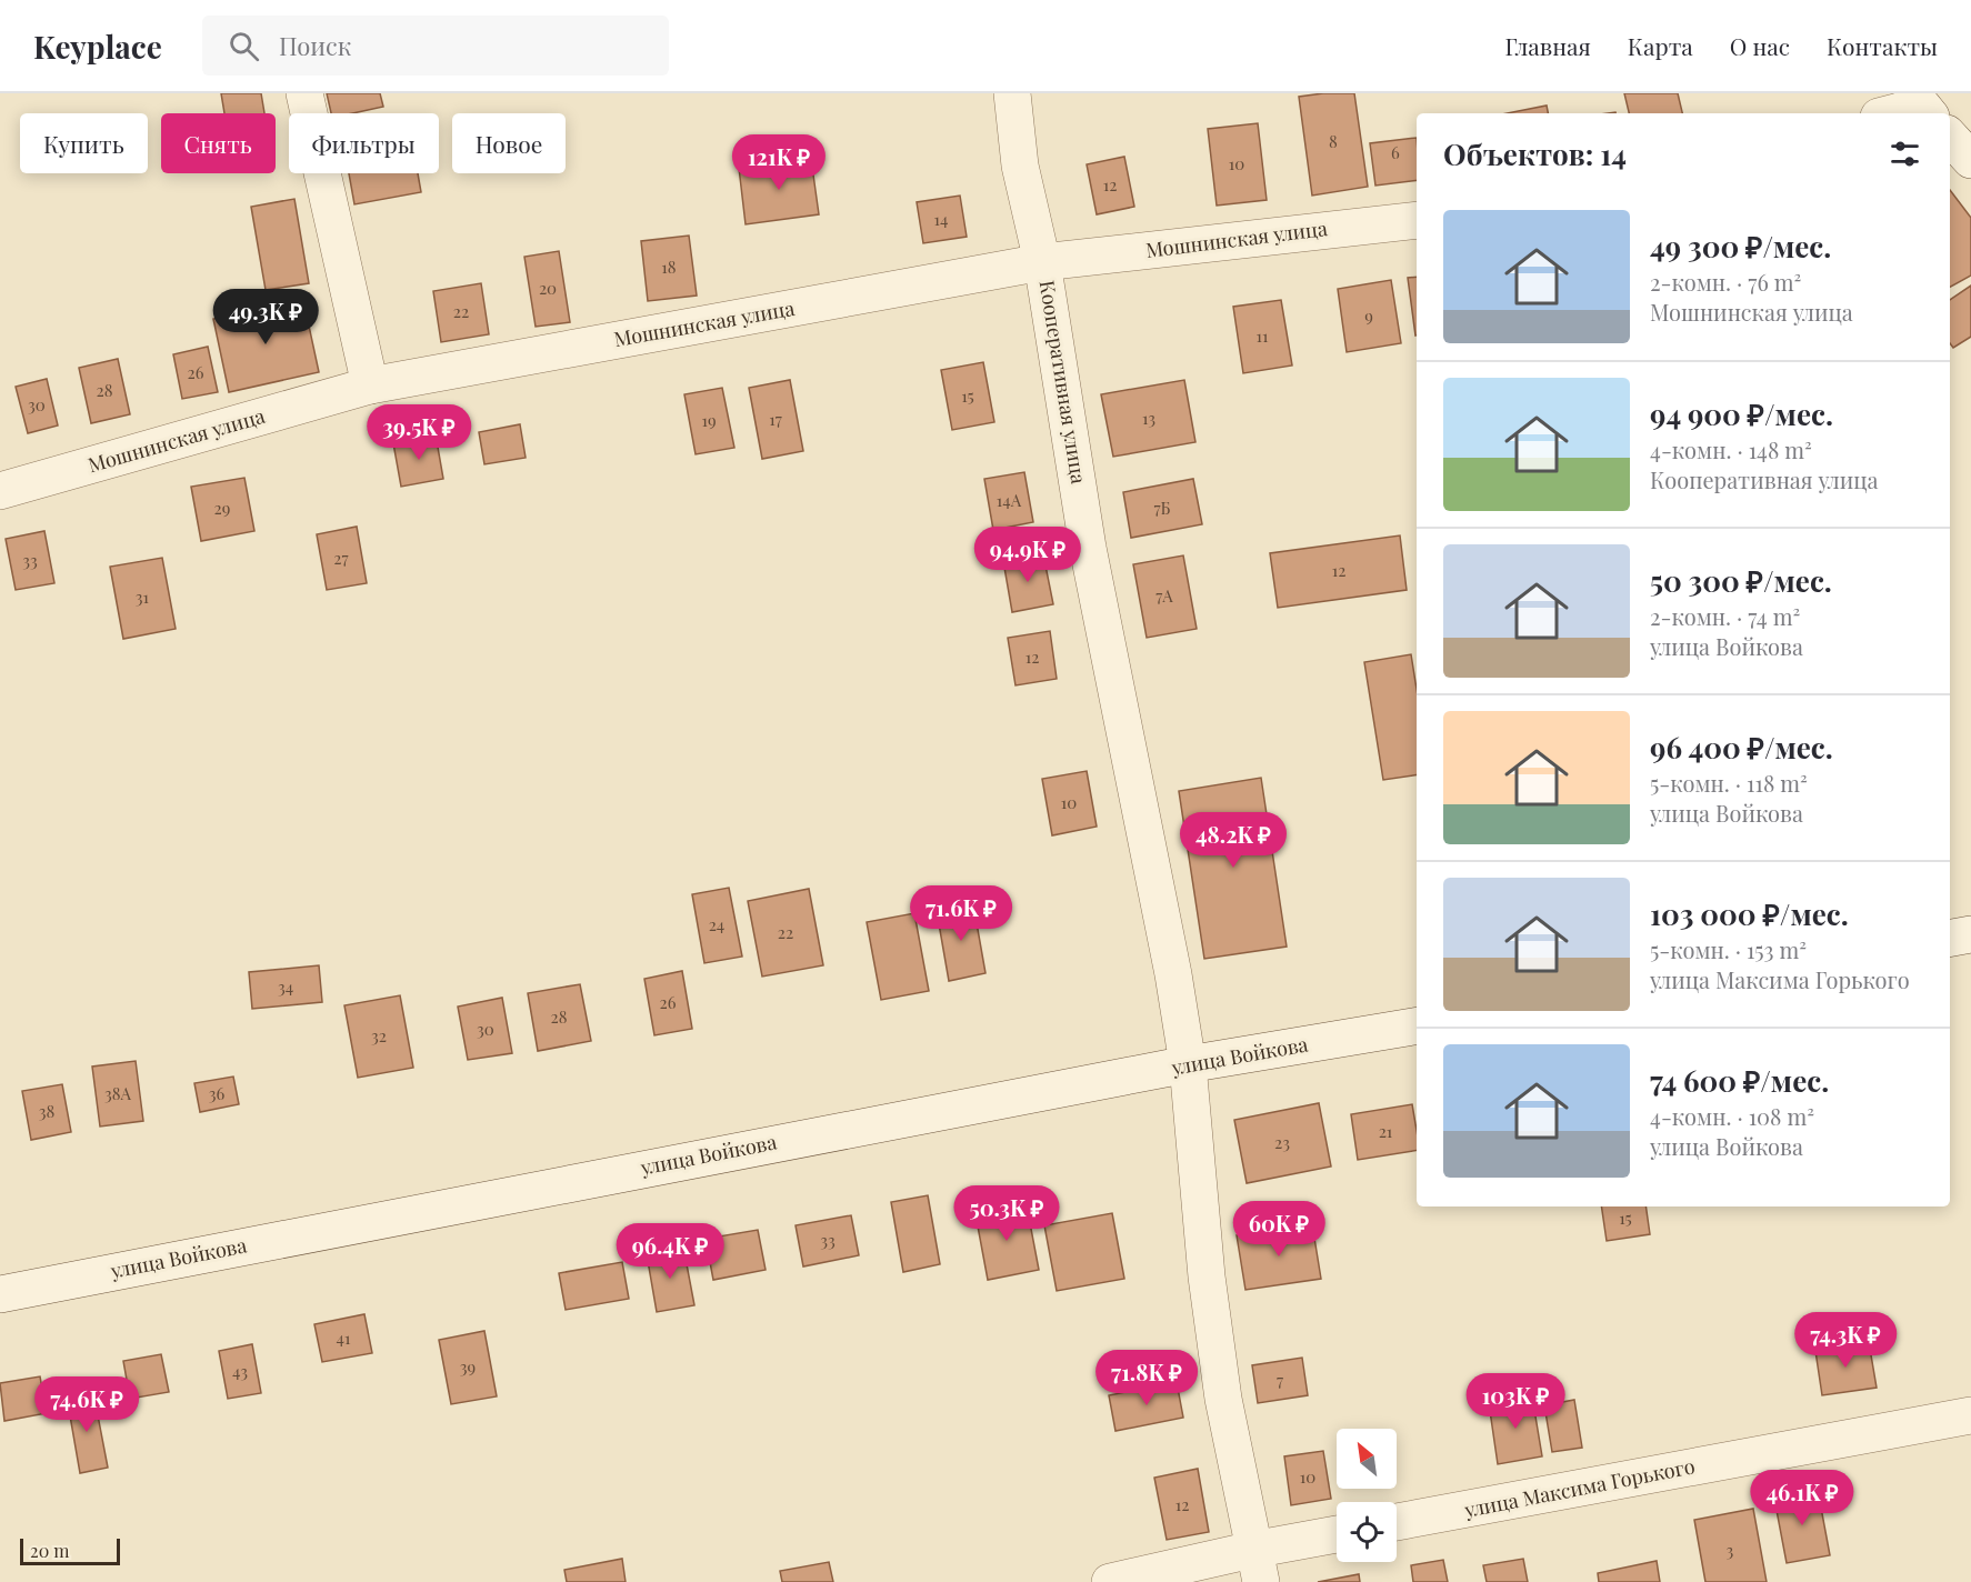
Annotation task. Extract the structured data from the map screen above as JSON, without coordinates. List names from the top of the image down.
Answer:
{
  "streets": {
    "street": [
      "Мошнинская улица",
      "Кооперативная улица",
      "улица Войкова",
      "улица Максима Горького"
    ]
  },
  "crossings": [
    ["Мошнинская улица", "Кооперативная улица"],
    ["Кооперативная улица", "улица Войкова"]
  ],
  "house_numbers": [
    "8",
    "6",
    "10",
    "12",
    "14",
    "18",
    "20",
    "22",
    "9",
    "11",
    "26",
    "28",
    "15",
    "30",
    "13",
    "17",
    "19",
    "14А",
    "29",
    "7Б",
    "27",
    "33",
    "12",
    "7А",
    "31",
    "12",
    "10",
    "24",
    "22",
    "34",
    "26",
    "28",
    "30",
    "32",
    "38А",
    "36",
    "38",
    "21",
    "23",
    "15",
    "33",
    "41",
    "39",
    "43",
    "7",
    "10",
    "12",
    "3"
  ],
  "scale_bar": "20 m",
  "north": "top left",
  "page": {
    "header": "Keyplace",
    "search": "Поиск",
    "nav": [
      "Главная",
      "Карта",
      "О нас",
      "Контакты"
    ],
    "chip": [
      "Купить",
      "Снять",
      "Фильтры",
      "Новое"
    ],
    "heading": "Объектов: 14",
    "price": [
      "121K ₽",
      "49.3K ₽",
      "39.5K ₽",
      "94.9K ₽",
      "48.2K ₽",
      "71.6K ₽",
      "50.3K ₽",
      "60K ₽",
      "96.4K ₽",
      "74.3K ₽",
      "71.8K ₽",
      "103K ₽",
      "74.6K ₽",
      "46.1K ₽"
    ],
    "list": [
      {
        "name": "49 300 ₽/мес.",
        "note": "2-комн. · 76 m² · Мошнинская улица"
      },
      {
        "name": "94 900 ₽/мес.",
        "note": "4-комн. · 148 m² · Кооперативная улица"
      },
      {
        "name": "50 300 ₽/мес.",
        "note": "2-комн. · 74 m² · улица Войкова"
      },
      {
        "name": "96 400 ₽/мес.",
        "note": "5-комн. · 118 m² · улица Войкова"
      },
      {
        "name": "103 000 ₽/мес.",
        "note": "5-комн. · 153 m² · улица Максима Горького"
      },
      {
        "name": "74 600 ₽/мес.",
        "note": "4-комн. · 108 m² · улица Войкова"
      }
    ],
    "scale": "20 m"
  }
}
